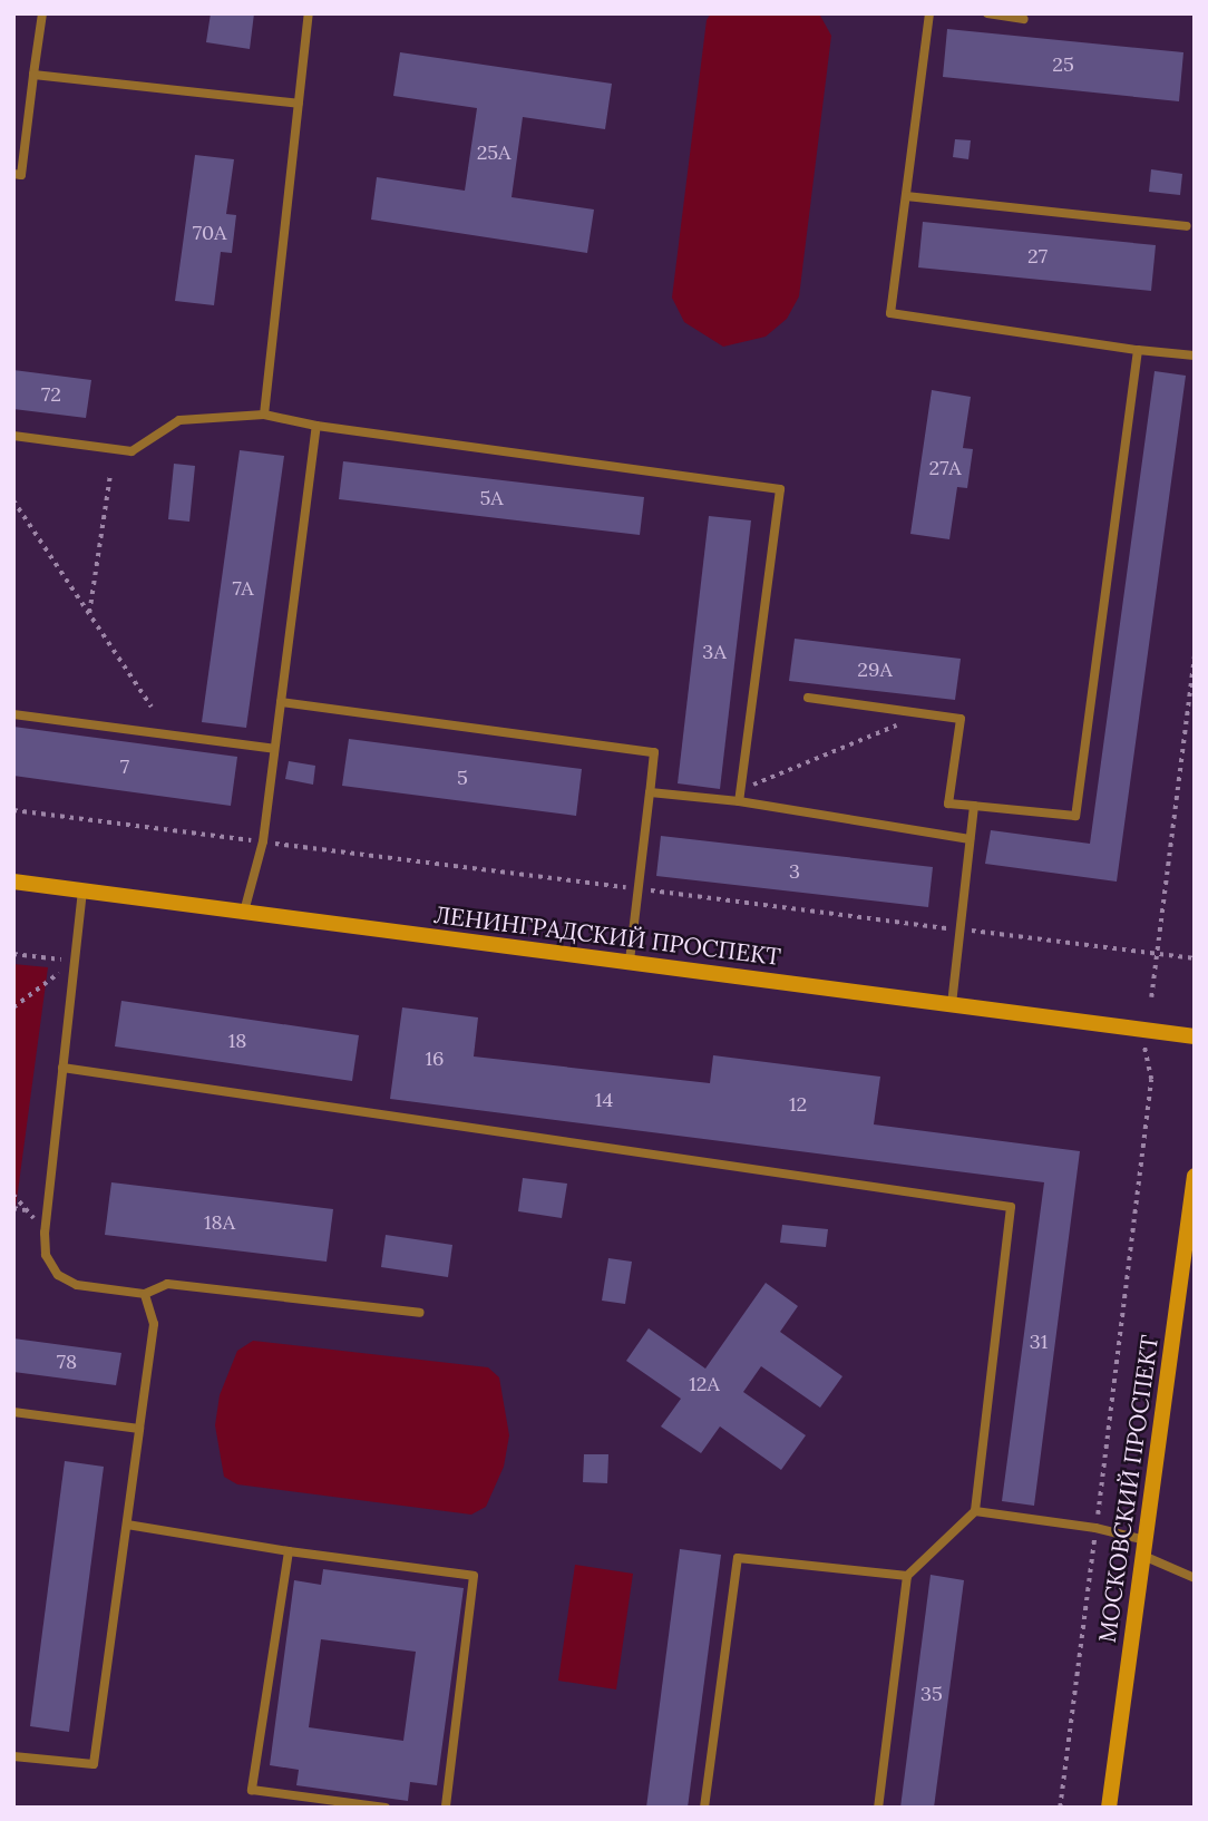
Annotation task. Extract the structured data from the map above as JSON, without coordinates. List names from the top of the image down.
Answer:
{
  "streets": {
    "street": ["ЛЕНИНГРАДСКИЙ ПРОСПЕКТ", "МОСКОВСКИЙ ПРОСПЕКТ"]
  },
  "house_numbers": [
    "25",
    "25А",
    "70А",
    "27",
    "72",
    "27А",
    "5А",
    "7А",
    "3А",
    "29А",
    "7",
    "5",
    "3",
    "18",
    "16",
    "14",
    "12",
    "18А",
    "31",
    "78",
    "12А",
    "35"
  ]
}
